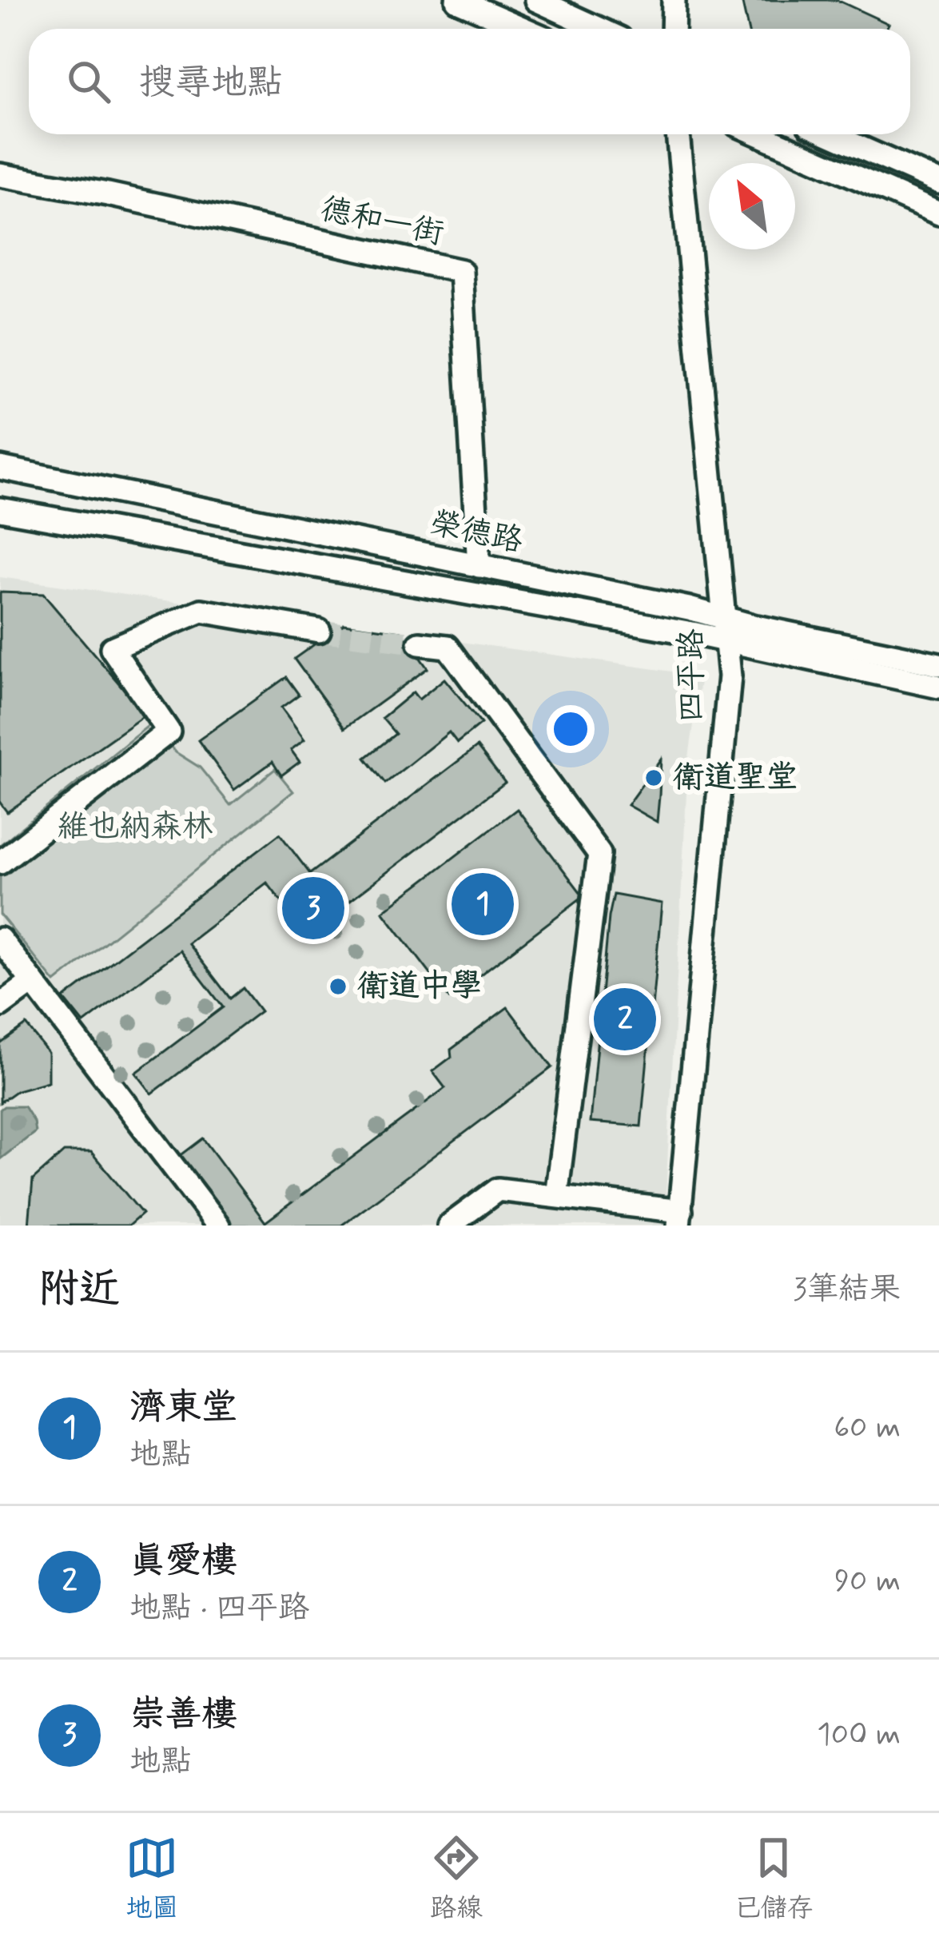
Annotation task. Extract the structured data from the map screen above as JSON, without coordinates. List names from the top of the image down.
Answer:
{
  "streets": {
    "street": ["德和一街", "榮德路", "四平路"]
  },
  "crossings": [
    ["德和一街", "榮德路"],
    ["榮德路", "四平路"]
  ],
  "parks": ["維也納森林"],
  "places": ["衛道聖堂", "衛道中學"],
  "north": "top left",
  "page": {
    "search": "搜尋地點",
    "pins": ["1", "3", "2"],
    "heading": ["附近", "3筆結果"],
    "list": [
      {
        "mark": "1",
        "name": "濟東堂",
        "note": "地點",
        "value": "60 m"
      },
      {
        "mark": "2",
        "name": "真愛樓",
        "note": "地點 · 四平路",
        "value": "90 m"
      },
      {
        "mark": "3",
        "name": "崇善樓",
        "note": "地點",
        "value": "100 m"
      }
    ],
    "nav": ["地圖", "路線", "已儲存"]
  }
}
